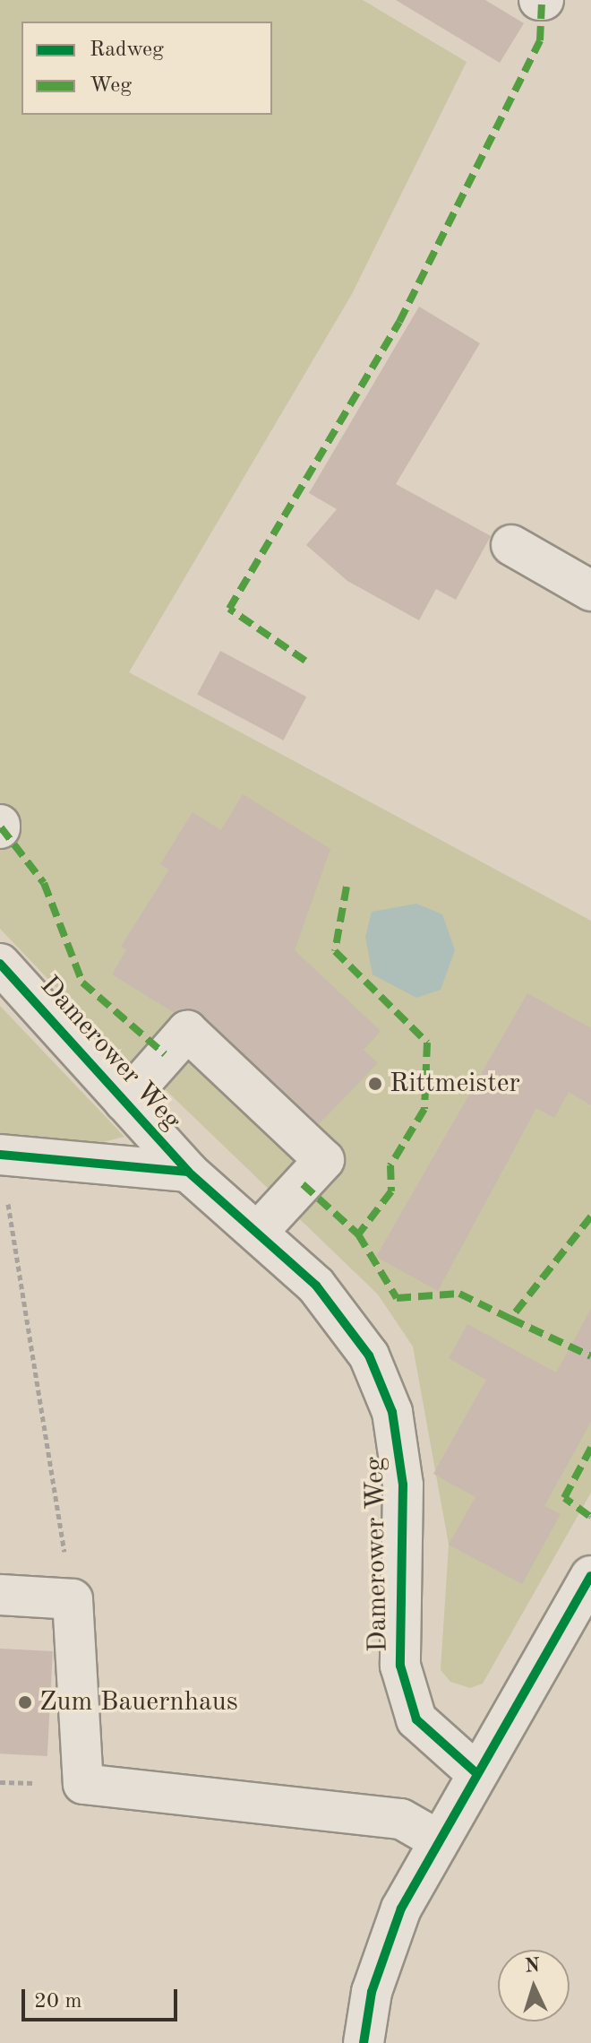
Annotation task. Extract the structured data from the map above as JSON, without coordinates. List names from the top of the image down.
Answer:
{
  "streets": {
    "street": ["Damerower Weg"]
  },
  "places": ["Rittmeister", "Zum Bauernhaus"],
  "legend": ["Radweg", "Weg"],
  "scale_bar": "20 m",
  "north": "top"
}
